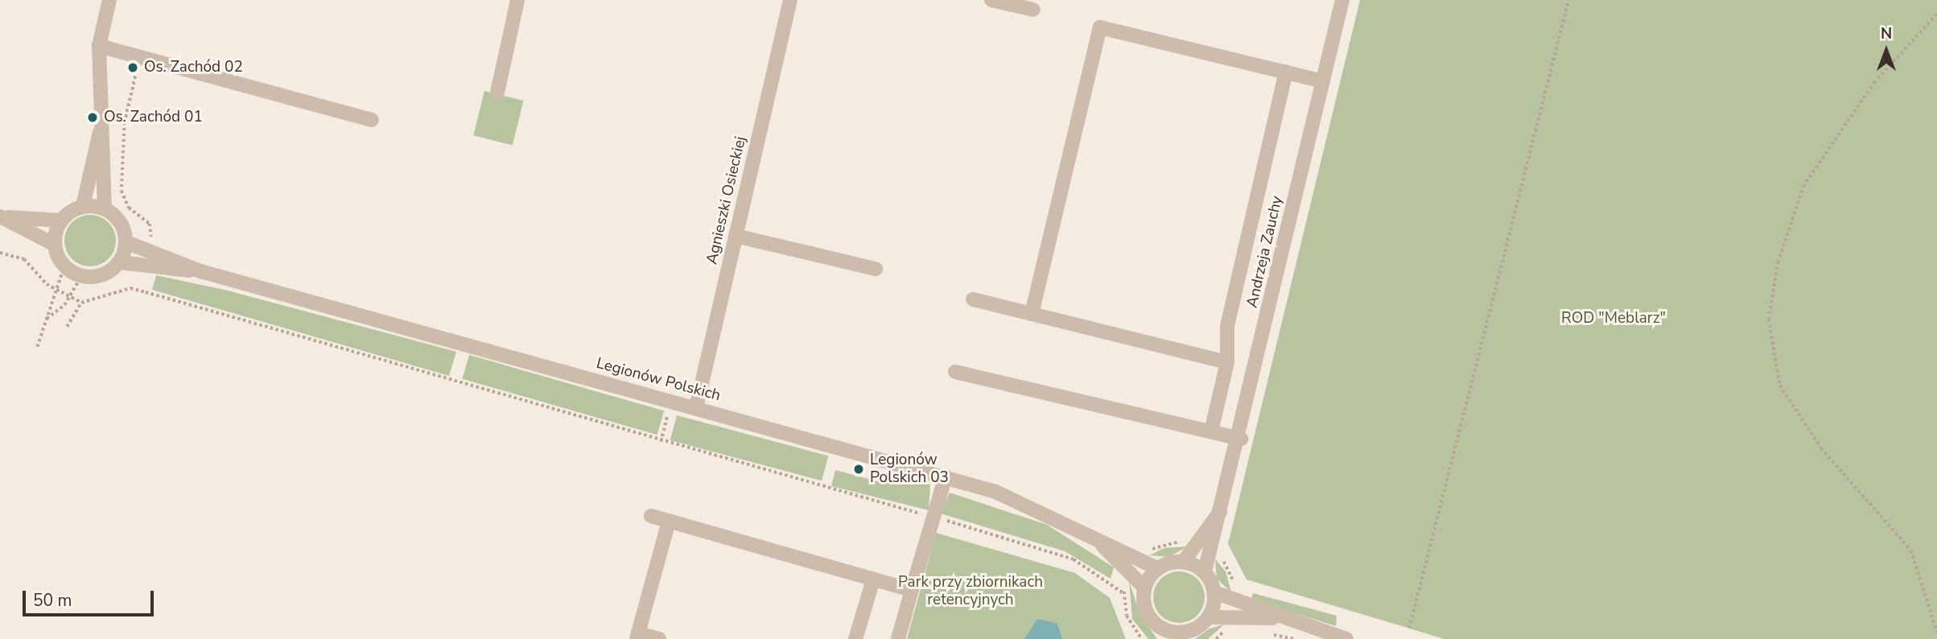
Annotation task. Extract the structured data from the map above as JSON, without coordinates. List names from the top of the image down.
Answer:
{
  "streets": {
    "street": ["Agnieszki Osieckiej", "Andrzeja Zauchy", "Legionów Polskich"]
  },
  "crossings": [
    ["Agnieszki Osieckiej", "Legionów Polskich"],
    ["Andrzeja Zauchy", "Legionów Polskich"]
  ],
  "parks": ["ROD \"Meblarz\"", "Park przy zbiornikach retencyjnych"],
  "places": ["Os. Zachód 02", "Os. Zachód 01", "Legionów Polskich 03"],
  "scale_bar": "50 m",
  "north": "top"
}
